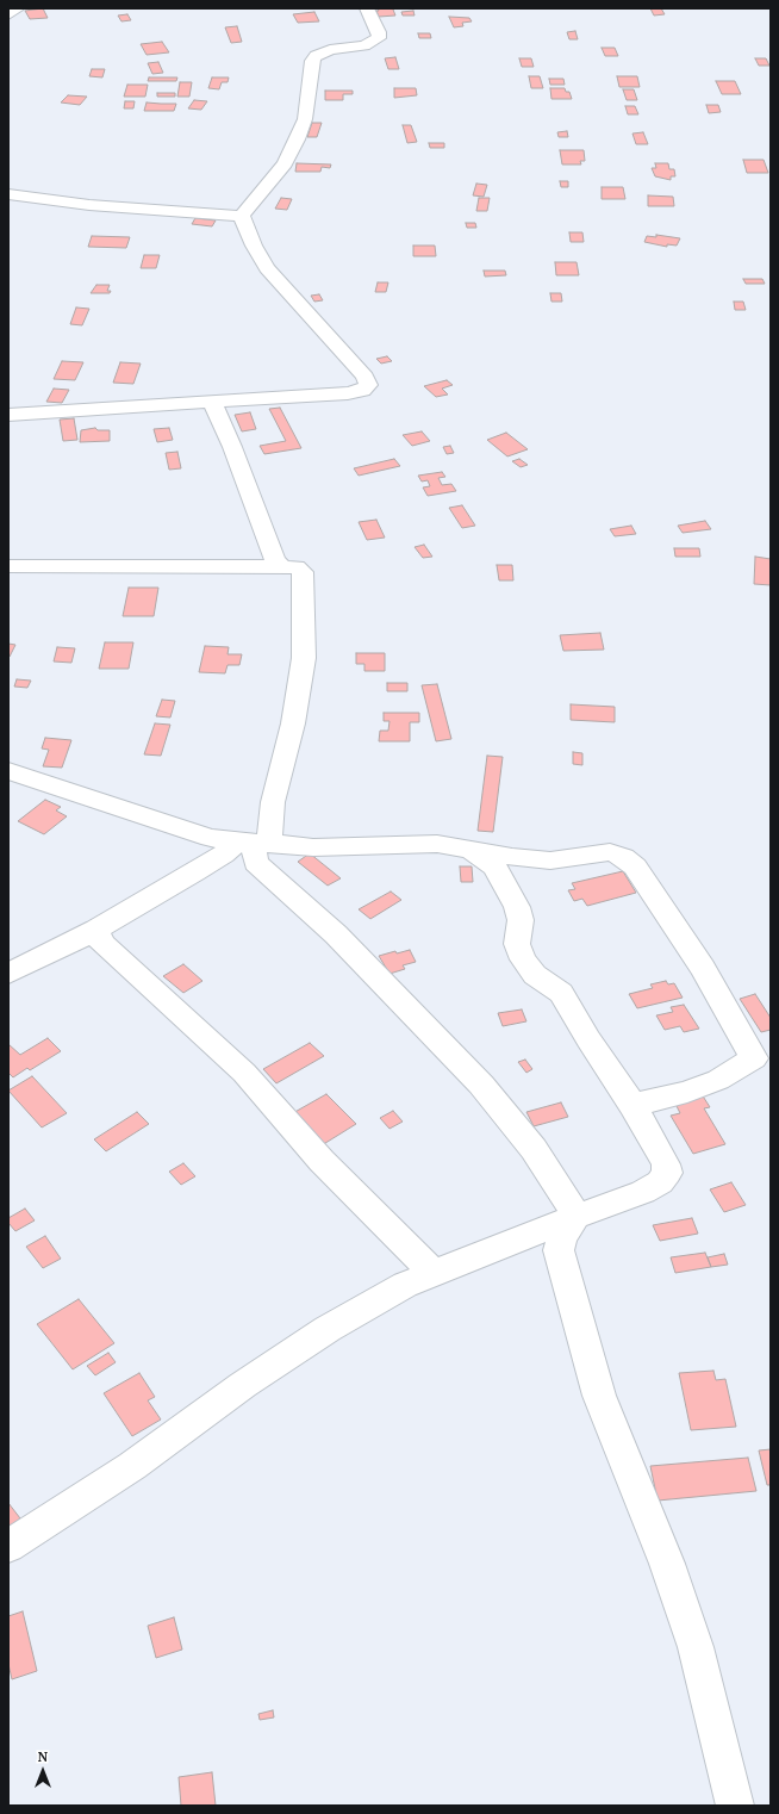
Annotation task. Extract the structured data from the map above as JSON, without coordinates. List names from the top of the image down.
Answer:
{
  "north": "top"
}
